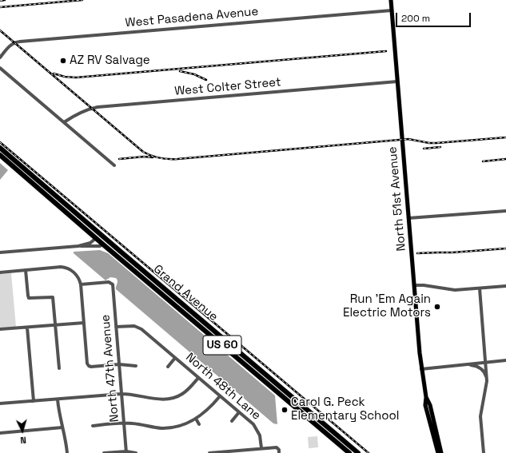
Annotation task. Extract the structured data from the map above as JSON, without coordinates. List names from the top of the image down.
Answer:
{
  "streets": {
    "highway": ["Grand Avenue", "US 60"],
    "main road": ["North 51st Avenue"],
    "street": [
      "West Pasadena Avenue",
      "West Colter Street",
      "North 47th Avenue",
      "North 48th Lane"
    ]
  },
  "crossings": [
    ["West Pasadena Avenue", "North 51st Avenue"],
    ["West Colter Street", "North 51st Avenue"],
    ["North 47th Avenue", "North 48th Lane"]
  ],
  "places": ["AZ RV Salvage", "Run 'Em Again Electric Motors", "Carol G. Peck Elementary School"],
  "scale_bar": "200 m",
  "north": "bottom"
}
